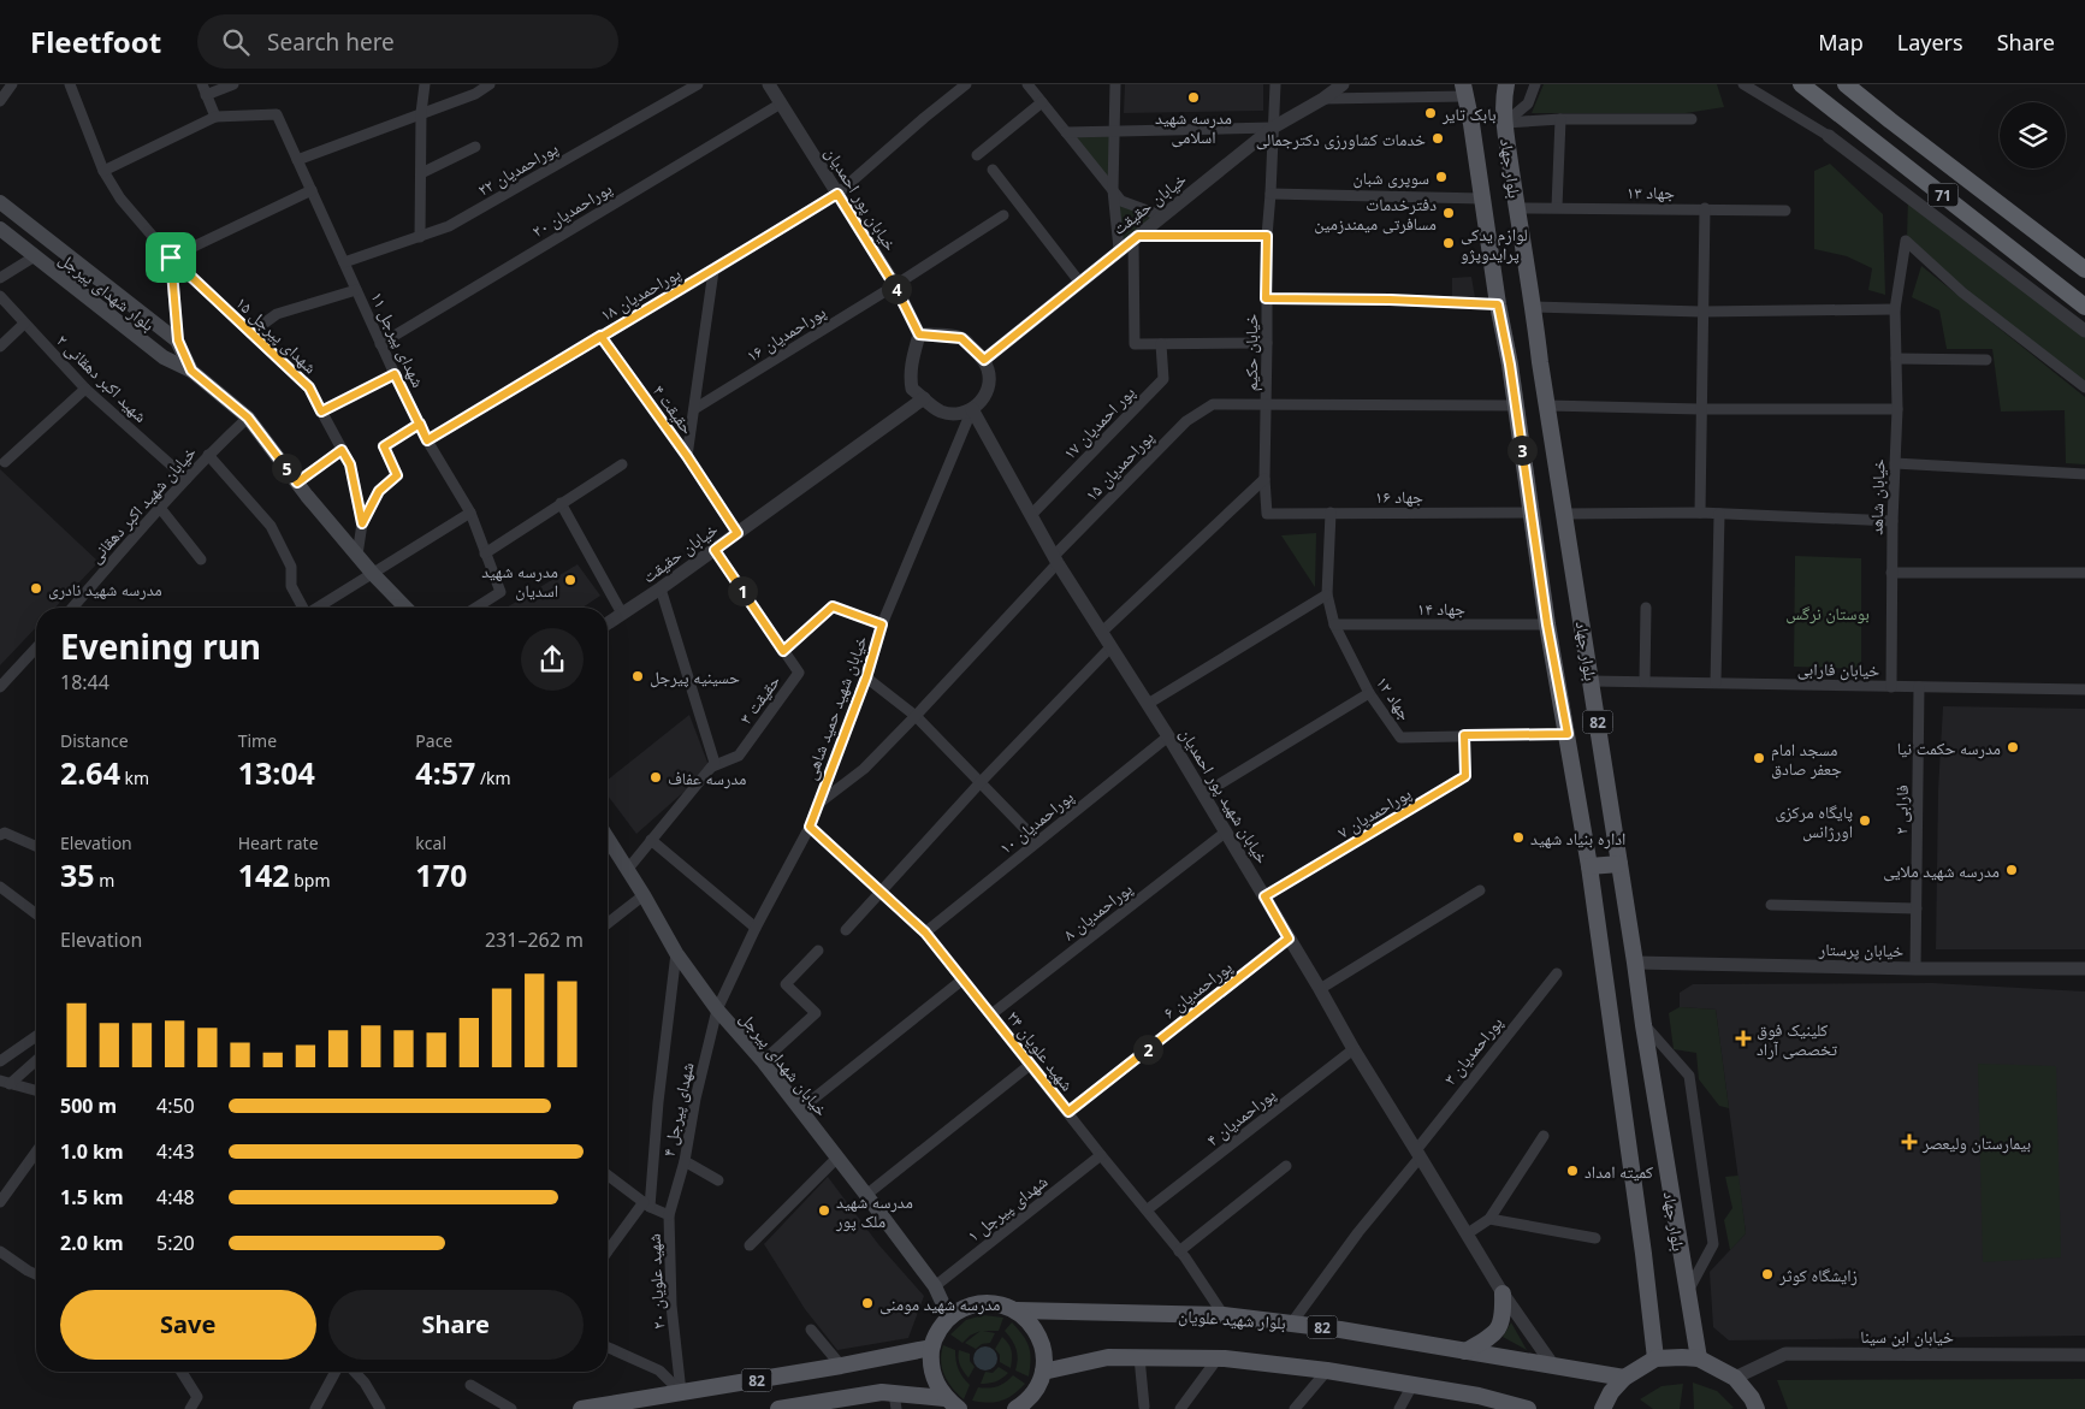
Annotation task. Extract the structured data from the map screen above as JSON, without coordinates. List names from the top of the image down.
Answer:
{
  "streets": {
    "highway": ["71"],
    "main road": [
      "بلوار جهاد",
      "بلوار شهدای پیرجل",
      "82",
      "خیابان شهدای پیرجل",
      "بلوار شهید علویان"
    ],
    "street": [
      "پوراحمدیان ۲۲",
      "جهاد ۱۳",
      "خیابان پور احمدیان",
      "خیابان حقیقت",
      "پوراحمدیان ۲۰",
      "پوراحمدیان ۱۸",
      "پوراحمدیان ۱۶",
      "شهدای پیرجل ۱۵",
      "شهدای پیرجل ۱۱",
      "خیابان حکیم",
      "شهید اکبر دهقانی ۲",
      "حقیقت ۴",
      "پور احمدیان ۱۷",
      "پوراحمدیان ۱۵",
      "جهاد ۱۶",
      "خیابان شاهد",
      "خیابان شهید اکبر دهقانی",
      "جهاد ۱۴",
      "خیابان فارابی",
      "جهاد ۱۲",
      "حقیقت ۳",
      "خیابان شهید حمید شاهی",
      "خیابان شهید پور احمدیان",
      "فارابی ۲",
      "پوراحمدیان ۷",
      "پوراحمدیان ۱۰",
      "پوراحمدیان ۸",
      "خیابان پرستار",
      "پوراحمدیان ۶",
      "شهید علویان ۲۴",
      "پوراحمدیان ۳",
      "شهدای پیرجل ۴",
      "پوراحمدیان ۴",
      "شهدای ‍‍‍‍‍‍پیرجل ۱",
      "شهید علویان ۲۰",
      "خیابان ابن سینا"
    ]
  },
  "crossings": [
    ["پوراحمدیان ۲۲", "شهدای پیرجل ۱۱"],
    ["بلوار جهاد", "جهاد ۱۳"],
    ["بلوار جهاد", "جهاد ۱۶"],
    ["بلوار جهاد", "جهاد ۱۴"],
    ["بلوار جهاد", "خیابان فارابی"],
    ["بلوار جهاد", "جهاد ۱۲"],
    ["بلوار جهاد", "خیابان پرستار"],
    ["خیابان پور احمدیان", "خیابان حقیقت"],
    ["خیابان پور احمدیان", "پوراحمدیان ۲۰"],
    ["خیابان پور احمدیان", "پوراحمدیان ۱۸"],
    ["خیابان پور احمدیان", "پوراحمدیان ۱۶"],
    ["خیابان پور احمدیان", "خیابان شهید حمید شاهی"],
    ["خیابان پور احمدیان", "خیابان شهید پور احمدیان"],
    ["خیابان حقیقت", "خیابان حکیم"],
    ["خیابان حقیقت", "حقیقت ۴"],
    ["خیابان حقیقت", "حقیقت ۳"],
    ["خیابان حقیقت", "خیابان شهید حمید شاهی"],
    ["خیابان حقیقت", "خیابان شهید پور احمدیان"],
    ["پوراحمدیان ۲۰", "شهدای پیرجل ۱۱"],
    ["پوراحمدیان ۱۸", "شهدای پیرجل ۱۱"],
    ["پوراحمدیان ۱۸", "حقیقت ۴"],
    ["خیابان حکیم", "پوراحمدیان ۱۵"],
    ["خیابان حکیم", "جهاد ۱۶"],
    ["شهید اکبر دهقانی ۲", "خیابان شهید اکبر دهقانی"],
    ["پور احمدیان ۱۷", "خیابان شهید پور احمدیان"],
    ["پوراحمدیان ۱۵", "خیابان شهید حمید شاهی"],
    ["پوراحمدیان ۱۵", "خیابان شهید پور احمدیان"],
    ["جهاد ۱۶", "جهاد ۱۲"],
    ["خیابان شاهد", "خیابان فارابی"],
    ["جهاد ۱۴", "جهاد ۱۲"],
    ["خیابان فارابی", "فارابی ۲"],
    ["جهاد ۱۲", "پوراحمدیان ۷"],
    ["خیابان شهید حمید شاهی", "خیابان شهید پور احمدیان"],
    ["خیابان شهید حمید شاهی", "شهید علویان ۲۴"],
    ["خیابان شهید حمید شاهی", "خیابان شهدای پیرجل"],
    ["خیابان شهید حمید شاهی", "شهدای پیرجل ۴"],
    ["82", "خیابان شهدای پیرجل"],
    ["82", "شهید علویان ۲۰"],
    ["82", "بلوار شهید علویان"],
    ["خیابان شهید پور احمدیان", "پوراحمدیان ۷"],
    ["خیابان شهید پور احمدیان", "پوراحمدیان ۱۰"],
    ["خیابان شهید پور احمدیان", "پوراحمدیان ۸"],
    ["خیابان شهید پور احمدیان", "پوراحمدیان ۶"],
    ["خیابان شهید پور احمدیان", "پوراحمدیان ۳"],
    ["خیابان شهید پور احمدیان", "پوراحمدیان ۴"],
    ["خیابان شهید پور احمدیان", "بلوار شهید علویان"],
    ["فارابی ۲", "خیابان پرستار"],
    ["پوراحمدیان ۱۰", "شهید علویان ۲۴"],
    ["پوراحمدیان ۸", "شهید علویان ۲۴"],
    ["پوراحمدیان ۶", "شهید علویان ۲۴"],
    ["شهید علویان ۲۴", "پوراحمدیان ۴"],
    ["شهید علویان ۲۴", "شهدای ‍‍‍‍‍‍پیرجل ۱"],
    ["شهید علویان ۲۴", "بلوار شهید علویان"],
    ["پوراحمدیان ۳", "بلوار شهید علویان"],
    ["خیابان شهدای پیرجل", "شهدای پیرجل ۴"],
    ["خیابان شهدای پیرجل", "شهدای ‍‍‍‍‍‍پیرجل ۱"],
    ["شهدای پیرجل ۴", "شهید علویان ۲۰"]
  ],
  "parks": ["بوستان نرگس"],
  "places": {
    "other": [
      "مدرسه شهید اسلامی",
      "بابک تایر",
      "خدمات کشاورزی دکترجمالی",
      "سوپری شبان",
      "دفترخدمات مسافرتی میمندزمین",
      "لوازم یدکی پرایدوپژو",
      "مدرسه شهید اسدیان",
      "مدرسه شهید نادری",
      "حسینیه پیرجل",
      "مدرسه حکمت نیا",
      "مسجد امام جعفر صادق",
      "مدرسه عفاف",
      "پایگاه مرکزی اورژانس",
      "اداره بنیاد شهید",
      "مدرسه شهید ملایی",
      "کمیته امداد",
      "مدرسه شهید ملک پور",
      "زایشگاه کوثر",
      "مدرسه شهید مومنی"
    ],
    "health": ["کلینیک فوق تخصصی آراد", "بیمارستان ولیعصر"]
  },
  "page": {
    "header": "Fleetfoot",
    "search": "Search here",
    "nav": ["Map", "Layers", "Share"],
    "pins": [
      "4",
      "3",
      "5",
      "1",
      "2"
    ],
    "heading": ["Evening run", "18:44"],
    "stats": [
      ["Distance", "2.64 km"],
      ["Time", "13:04"],
      ["Pace", "4:57 /km"],
      ["Elevation", "35 m"],
      ["Heart rate", "142 bpm"],
      ["kcal", "170"]
    ],
    "chart": ["Elevation", "231–262 m"],
    "list": [
      {
        "name": "500 m",
        "note": "4:50"
      },
      {
        "name": "1.0 km",
        "note": "4:43"
      },
      {
        "name": "1.5 km",
        "note": "4:48"
      },
      {
        "name": "2.0 km",
        "note": "5:20"
      }
    ],
    "buttons": ["Save", "Share"]
  }
}
